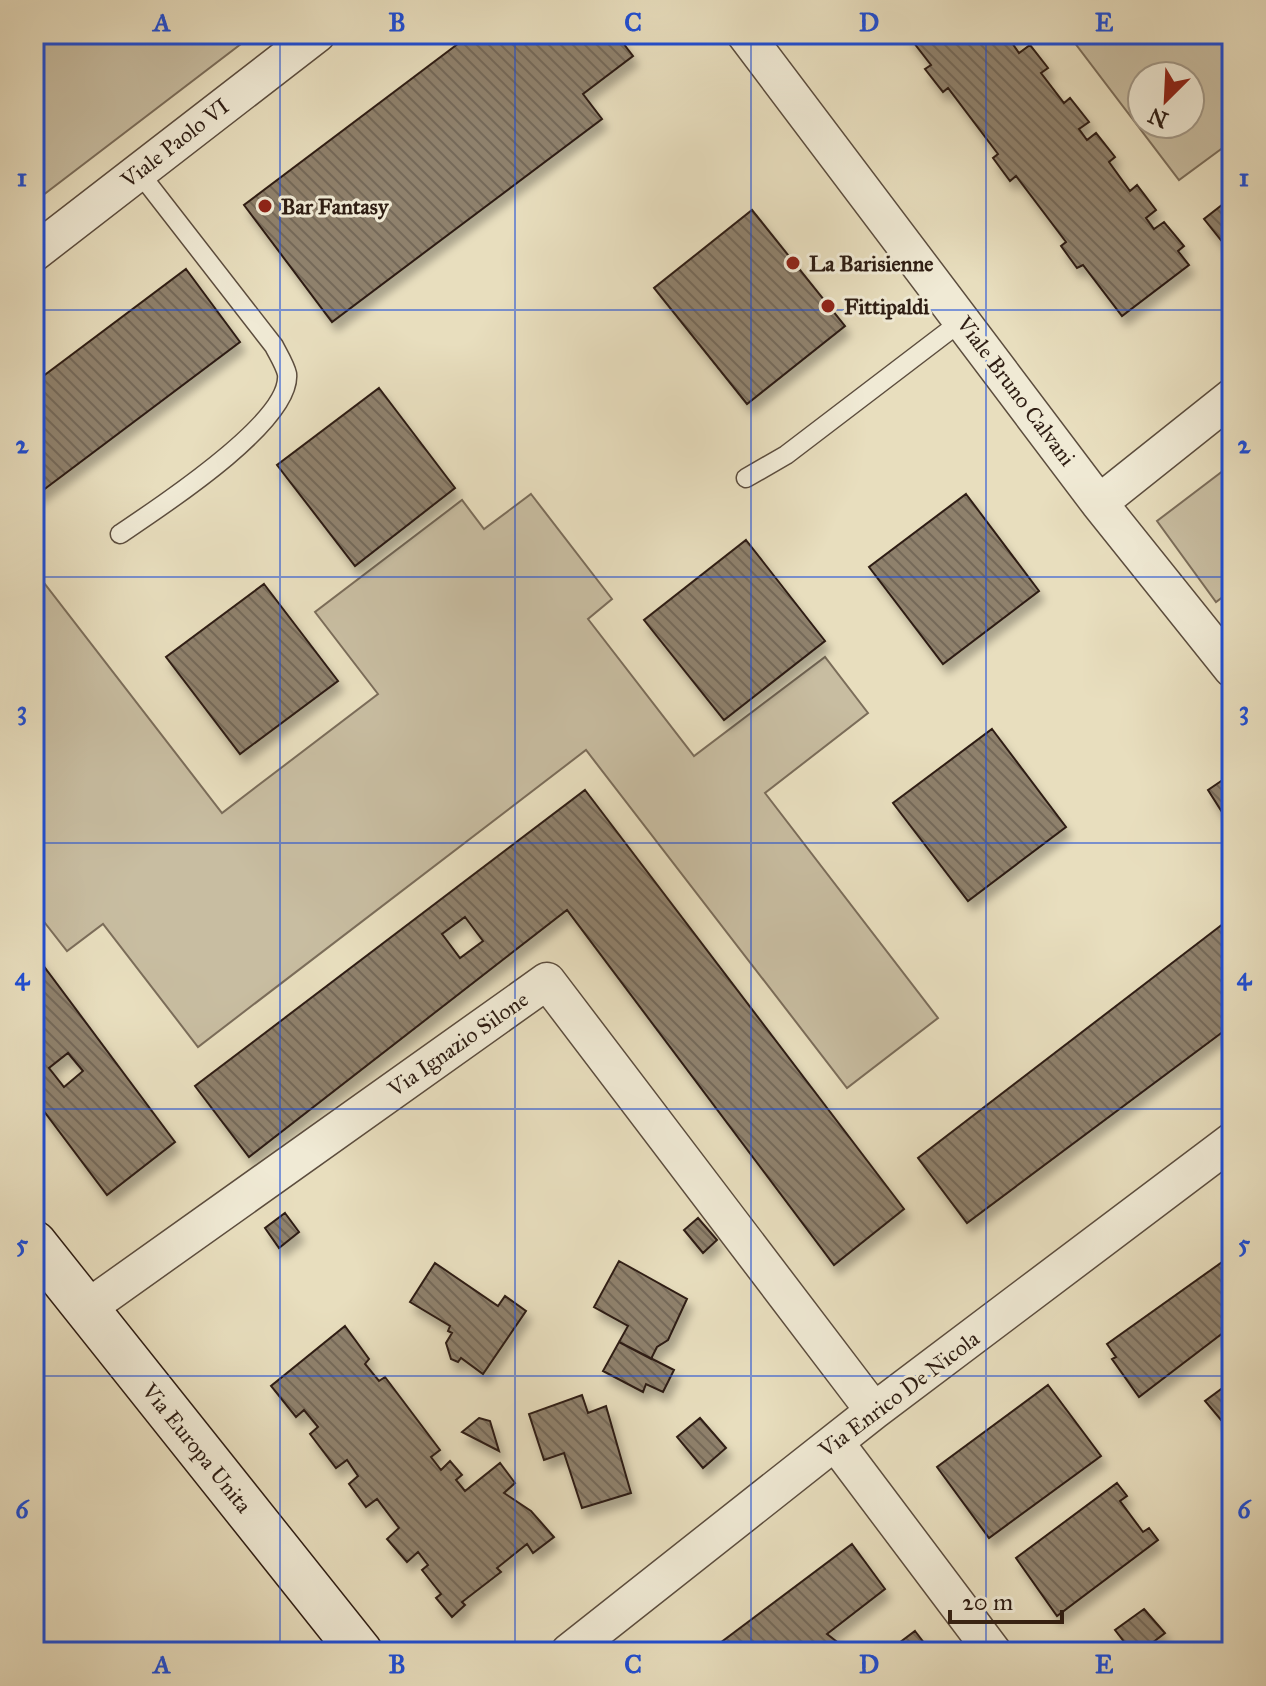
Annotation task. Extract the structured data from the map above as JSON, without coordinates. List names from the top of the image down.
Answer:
{
  "streets": {
    "street": [
      "Viale Paolo VI",
      "Viale Bruno Calvani",
      "Via Ignazio Silone",
      "Via Enrico De Nicola",
      "Via Europa Unita"
    ]
  },
  "crossings": [
    ["Via Ignazio Silone", "Via Enrico De Nicola"],
    ["Via Ignazio Silone", "Via Europa Unita"]
  ],
  "places": ["Bar Fantasy", "La Barisienne", "Fittipaldi"],
  "scale_bar": "20 m",
  "north": "bottom left",
  "grid": {
    "columns": [
      "A",
      "B",
      "C",
      "D",
      "E"
    ],
    "rows": [
      "1",
      "2",
      "3",
      "4",
      "5",
      "6"
    ]
  }
}
